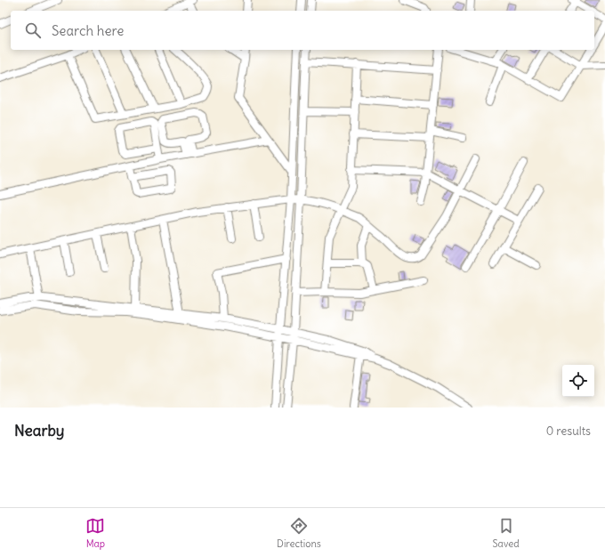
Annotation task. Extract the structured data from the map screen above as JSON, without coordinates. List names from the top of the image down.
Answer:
{
  "page": {
    "search": "Search here",
    "heading": ["Nearby", "0 results"],
    "nav": ["Map", "Directions", "Saved"]
  }
}
